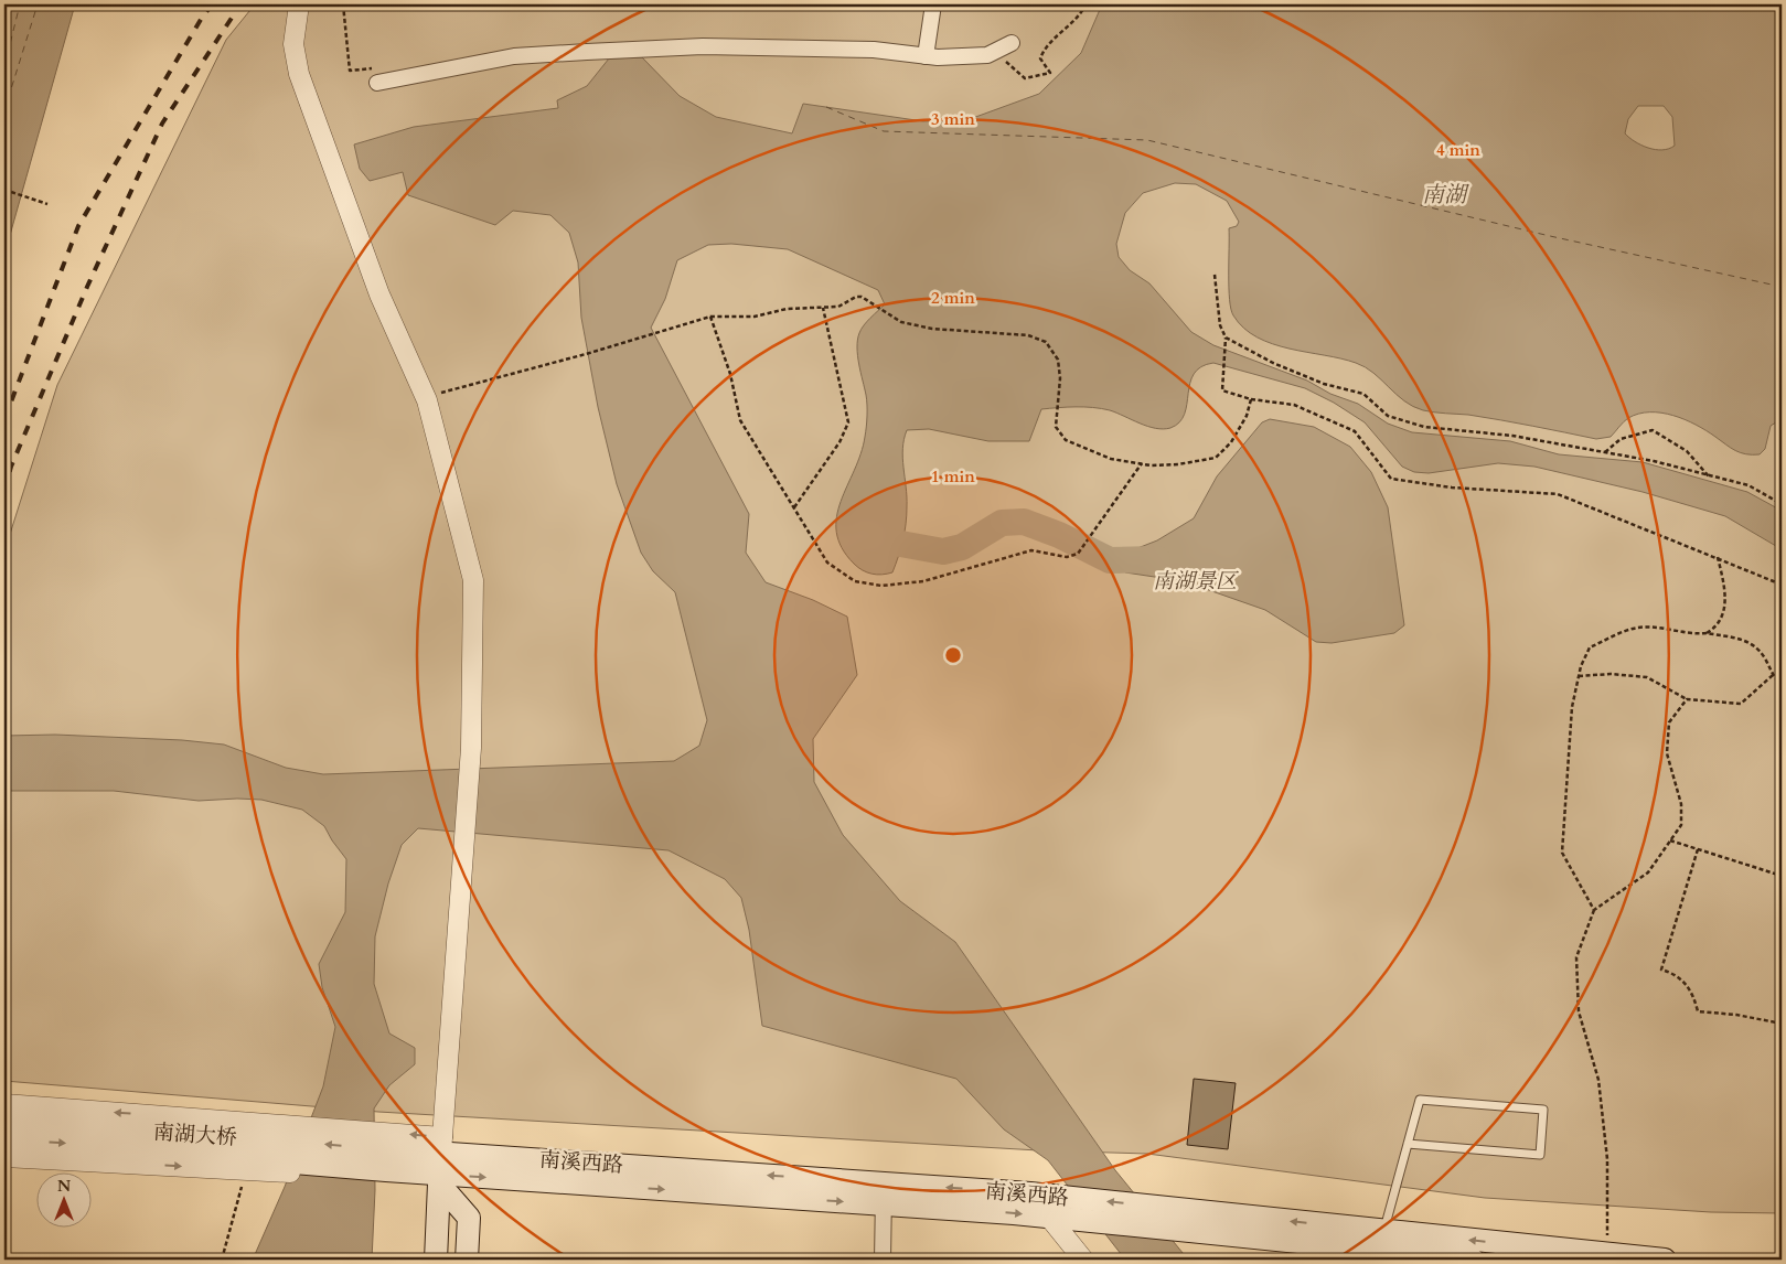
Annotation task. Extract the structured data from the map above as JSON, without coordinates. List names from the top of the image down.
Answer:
{
  "streets": {
    "main road": ["南湖大桥", "南溪西路"]
  },
  "crossings": [
    ["南湖大桥", "南溪西路"]
  ],
  "water": ["南湖"],
  "parks": ["南湖景区"],
  "north": "top",
  "rings": [
    "3 min",
    "4 min",
    "2 min",
    "1 min"
  ]
}
